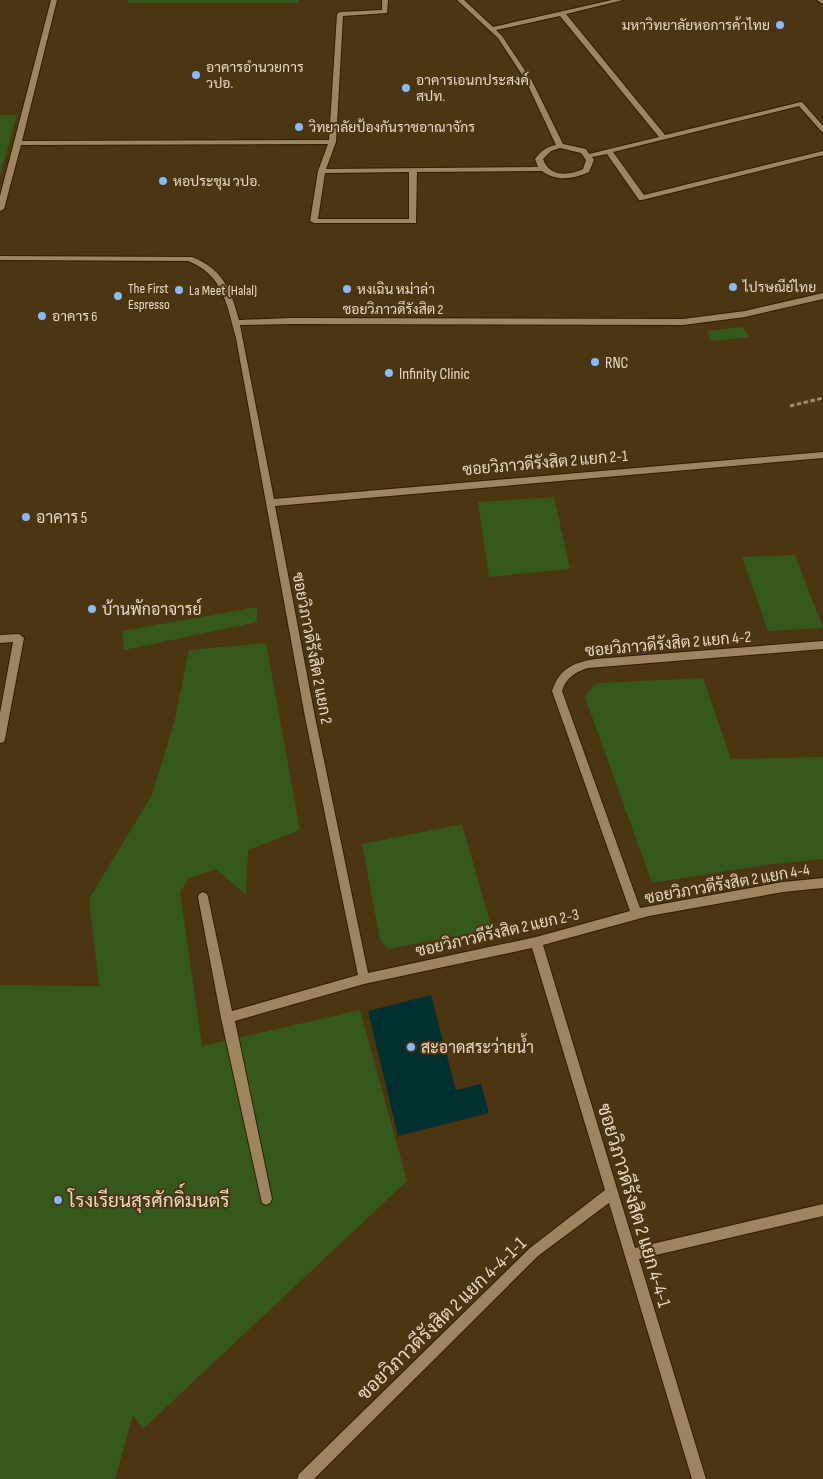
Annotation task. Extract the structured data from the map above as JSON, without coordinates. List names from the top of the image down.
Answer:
{
  "streets": {
    "street": [
      "ซอยวิภาวดีรังสิต 2",
      "ซอยวิภาวดีรังสิต 2 แยก 2-1",
      "ซอยวิภาวดีรังสิต 2 แยก 4-2",
      "ซอยวิภาวดีรังสิต 2 แยก 2",
      "ซอยวิภาวดีรังสิต 2 แยก 4-4",
      "ซอยวิภาวดีรังสิต 2 แยก 2-3",
      "ซอยวิภาวดีรังสิต 2 แยก 4-4-1",
      "ซอยวิภาวดีรังสิต 2 แยก 4-4-1-1"
    ]
  },
  "crossings": [
    ["ซอยวิภาวดีรังสิต 2", "ซอยวิภาวดีรังสิต 2 แยก 2"],
    ["ซอยวิภาวดีรังสิต 2 แยก 2-1", "ซอยวิภาวดีรังสิต 2 แยก 2"],
    ["ซอยวิภาวดีรังสิต 2 แยก 4-2", "ซอยวิภาวดีรังสิต 2 แยก 4-4"],
    ["ซอยวิภาวดีรังสิต 2 แยก 4-2", "ซอยวิภาวดีรังสิต 2 แยก 2-3"],
    ["ซอยวิภาวดีรังสิต 2 แยก 2", "ซอยวิภาวดีรังสิต 2 แยก 2-3"],
    ["ซอยวิภาวดีรังสิต 2 แยก 4-4", "ซอยวิภาวดีรังสิต 2 แยก 2-3"],
    ["ซอยวิภาวดีรังสิต 2 แยก 2-3", "ซอยวิภาวดีรังสิต 2 แยก 4-4-1"],
    ["ซอยวิภาวดีรังสิต 2 แยก 4-4-1", "ซอยวิภาวดีรังสิต 2 แยก 4-4-1-1"]
  ],
  "places": [
    "มหาวิทยาลัยหอการค้าไทย",
    "อาคารอำนวยการ วปอ.",
    "อาคารเอนกประสงค์ สปท.",
    "วิทยาลัยป้องกันราชอาณาจักร",
    "หอประชุม วปอ.",
    "ไปรษณีย์ไทย",
    "หงเฉิน หม่าล่า",
    "La Meet (Halal)",
    "The First Espresso",
    "อาคาร 6",
    "RNC",
    "Infinity Clinic",
    "อาคาร 5",
    "บ้านพักอาจารย์",
    "สะอาดสระว่ายน้ำ",
    "โรงเรียนสุรศักดิ์มนตรี"
  ]
}
